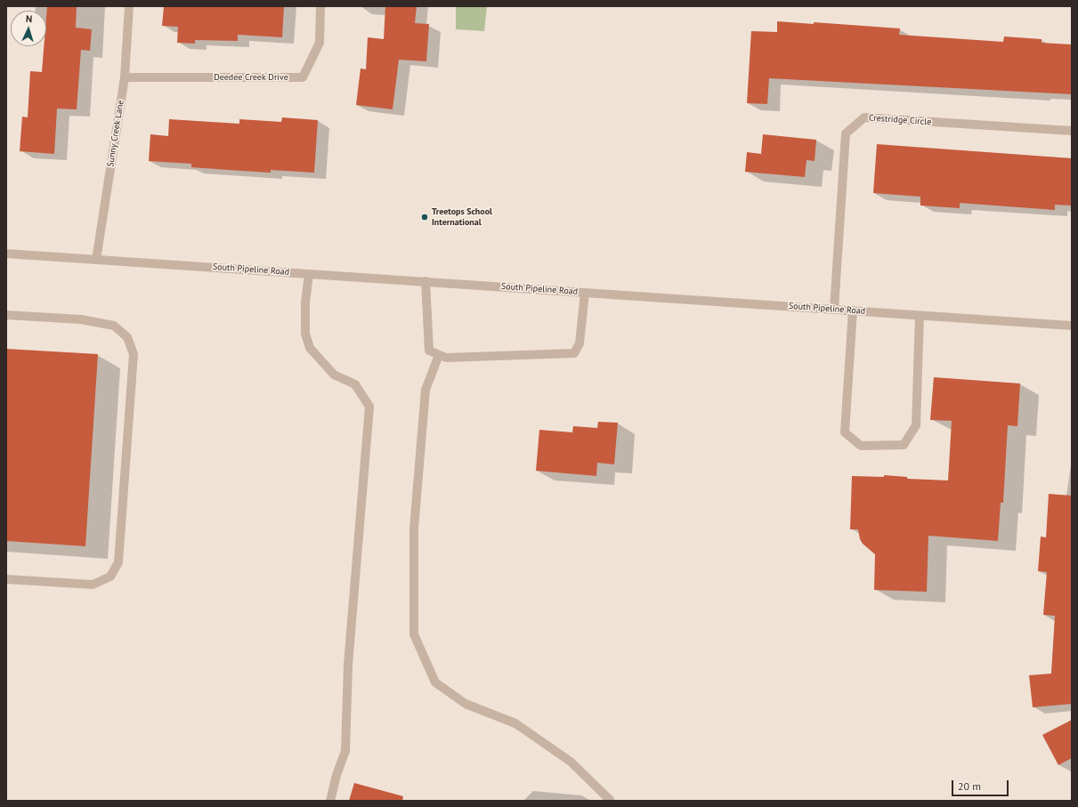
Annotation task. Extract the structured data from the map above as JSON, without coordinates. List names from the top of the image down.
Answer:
{
  "streets": {
    "street": [
      "Deedee Creek Drive",
      "Crestridge Circle",
      "Sunny Creek Lane",
      "South Pipeline Road"
    ]
  },
  "crossings": [
    ["Deedee Creek Drive", "Sunny Creek Lane"],
    ["Crestridge Circle", "South Pipeline Road"],
    ["Sunny Creek Lane", "South Pipeline Road"]
  ],
  "places": ["Treetops School International"],
  "scale_bar": "20 m",
  "north": "top"
}
